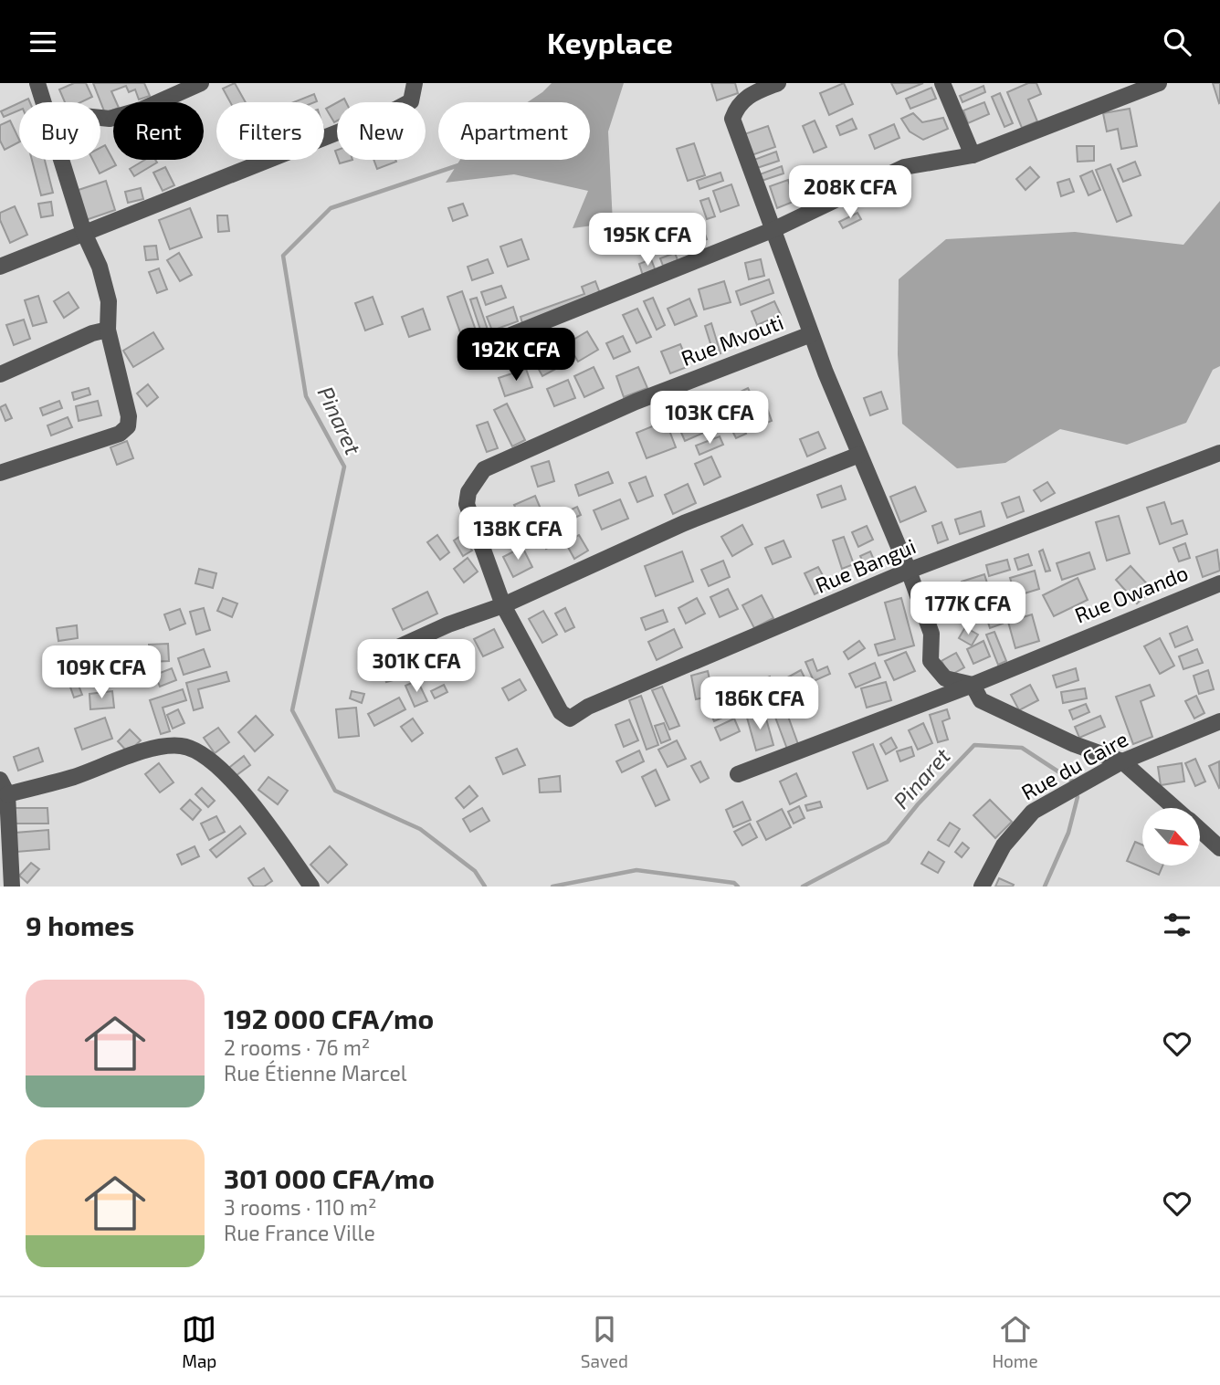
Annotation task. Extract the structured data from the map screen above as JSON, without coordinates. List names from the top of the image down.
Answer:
{
  "streets": {
    "street": [
      "Rue Mvouti",
      "Rue Bangui",
      "Rue Owando",
      "Rue du Caire"
    ]
  },
  "crossings": [
    ["Rue Mvouti", "Rue Bangui"]
  ],
  "water": ["Pinaret"],
  "north": "bottom right",
  "page": {
    "header": "Keyplace",
    "chip": [
      "Buy",
      "Rent",
      "Filters",
      "New",
      "Apartment"
    ],
    "price": [
      "208K CFA",
      "195K CFA",
      "192K CFA",
      "103K CFA",
      "138K CFA",
      "177K CFA",
      "301K CFA",
      "109K CFA",
      "186K CFA"
    ],
    "heading": "9 homes",
    "list": [
      {
        "name": "192 000 CFA/mo",
        "note": "2 rooms · 76 m² · Rue Étienne Marcel"
      },
      {
        "name": "301 000 CFA/mo",
        "note": "3 rooms · 110 m² · Rue France Ville"
      }
    ],
    "tabs": ["Map", "Saved", "Home"]
  }
}
